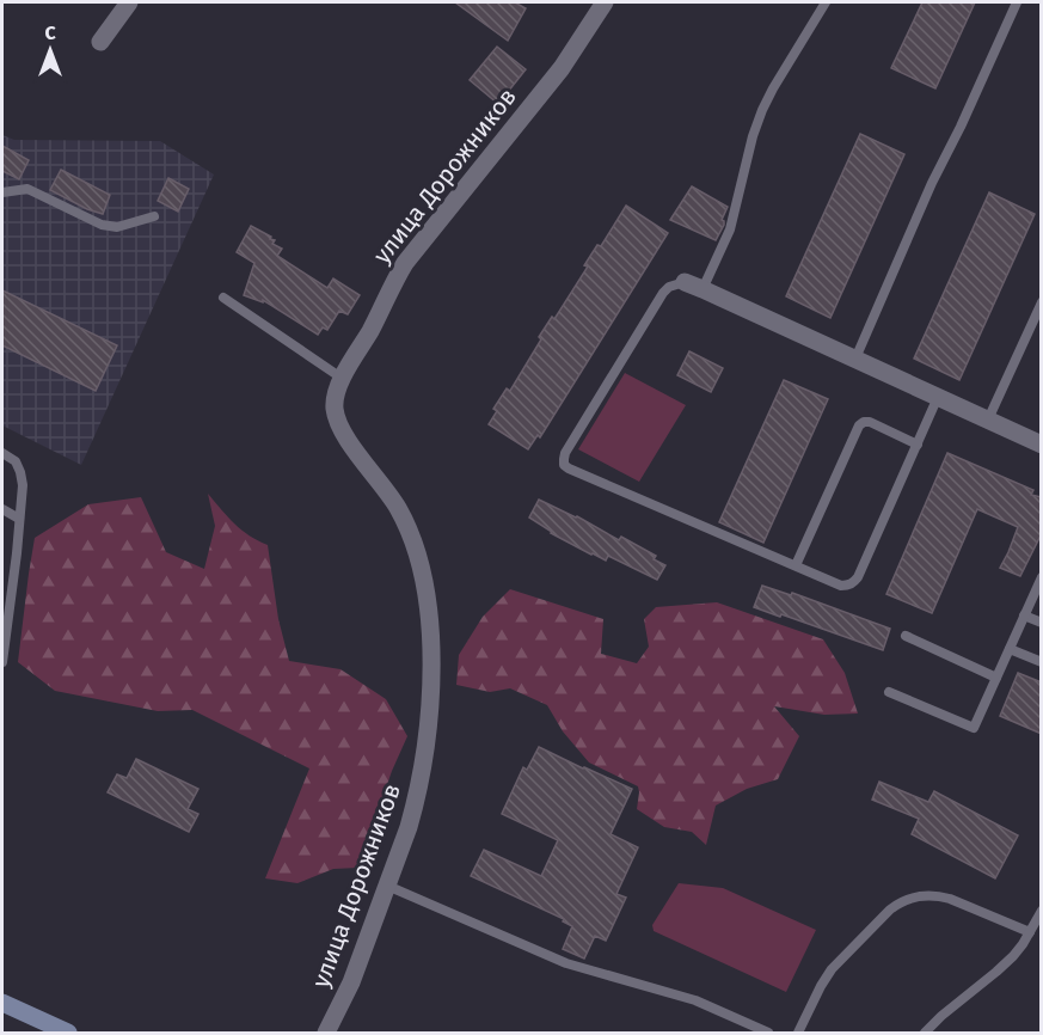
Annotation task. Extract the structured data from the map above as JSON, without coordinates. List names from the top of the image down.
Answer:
{
  "streets": {
    "street": ["улица Дорожников"]
  },
  "north": "top"
}
